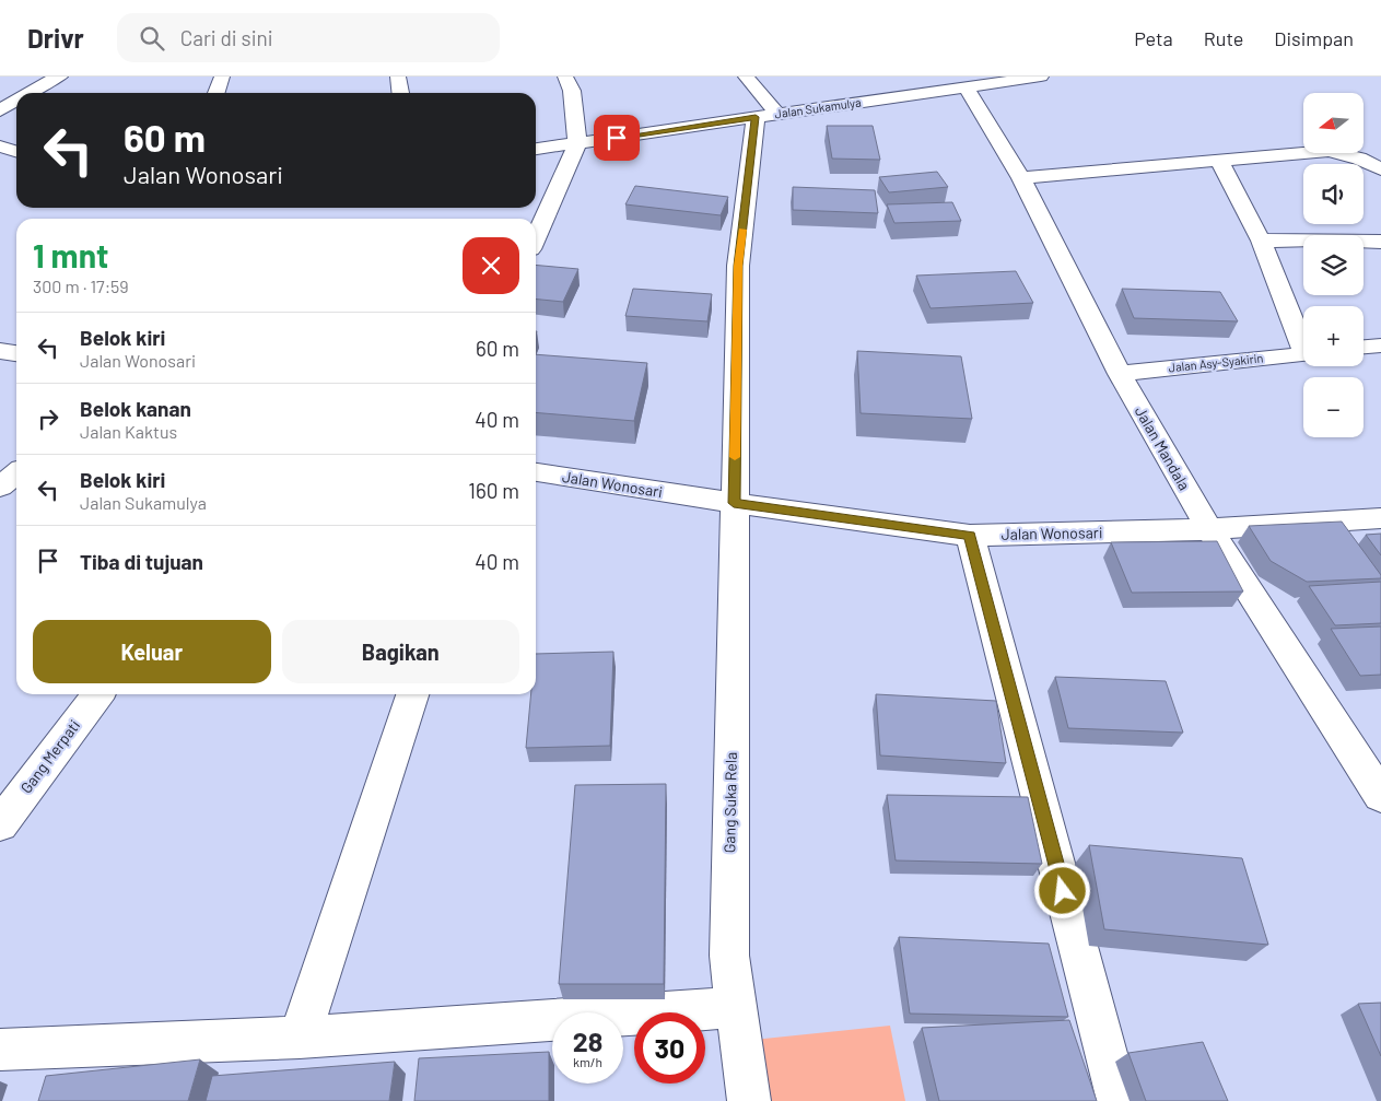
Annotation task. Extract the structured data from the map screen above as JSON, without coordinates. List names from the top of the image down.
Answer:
{
  "streets": {
    "street": [
      "Jalan Sukamulya",
      "Jalan Asy-Syakirin",
      "Jalan Mandala",
      "Jalan Wonosari",
      "Gang Merpati",
      "Gang Suka Rela"
    ]
  },
  "crossings": [
    ["Jalan Sukamulya", "Jalan Mandala"],
    ["Jalan Sukamulya", "Gang Suka Rela"],
    ["Jalan Asy-Syakirin", "Jalan Mandala"],
    ["Jalan Mandala", "Jalan Wonosari"],
    ["Jalan Wonosari", "Gang Suka Rela"]
  ],
  "north": "left",
  "page": {
    "header": "Drivr",
    "search": "Cari di sini",
    "nav": ["Peta", "Rute", "Disimpan"],
    "map_buttons": ["+", "−"],
    "turn": ["60 m", "Jalan Wonosari"],
    "heading": ["1 mnt", "300 m · 17:59"],
    "list": [
      {
        "name": "Belok kiri",
        "note": "Jalan Wonosari",
        "value": "60 m"
      },
      {
        "name": "Belok kanan",
        "note": "Jalan Kaktus",
        "value": "40 m"
      },
      {
        "name": "Belok kiri",
        "note": "Jalan Sukamulya",
        "value": "160 m"
      },
      {
        "name": "Tiba di tujuan",
        "value": "40 m"
      }
    ],
    "buttons": ["Keluar", "Bagikan"],
    "speed": "28 km/h",
    "limit": "30"
  }
}
